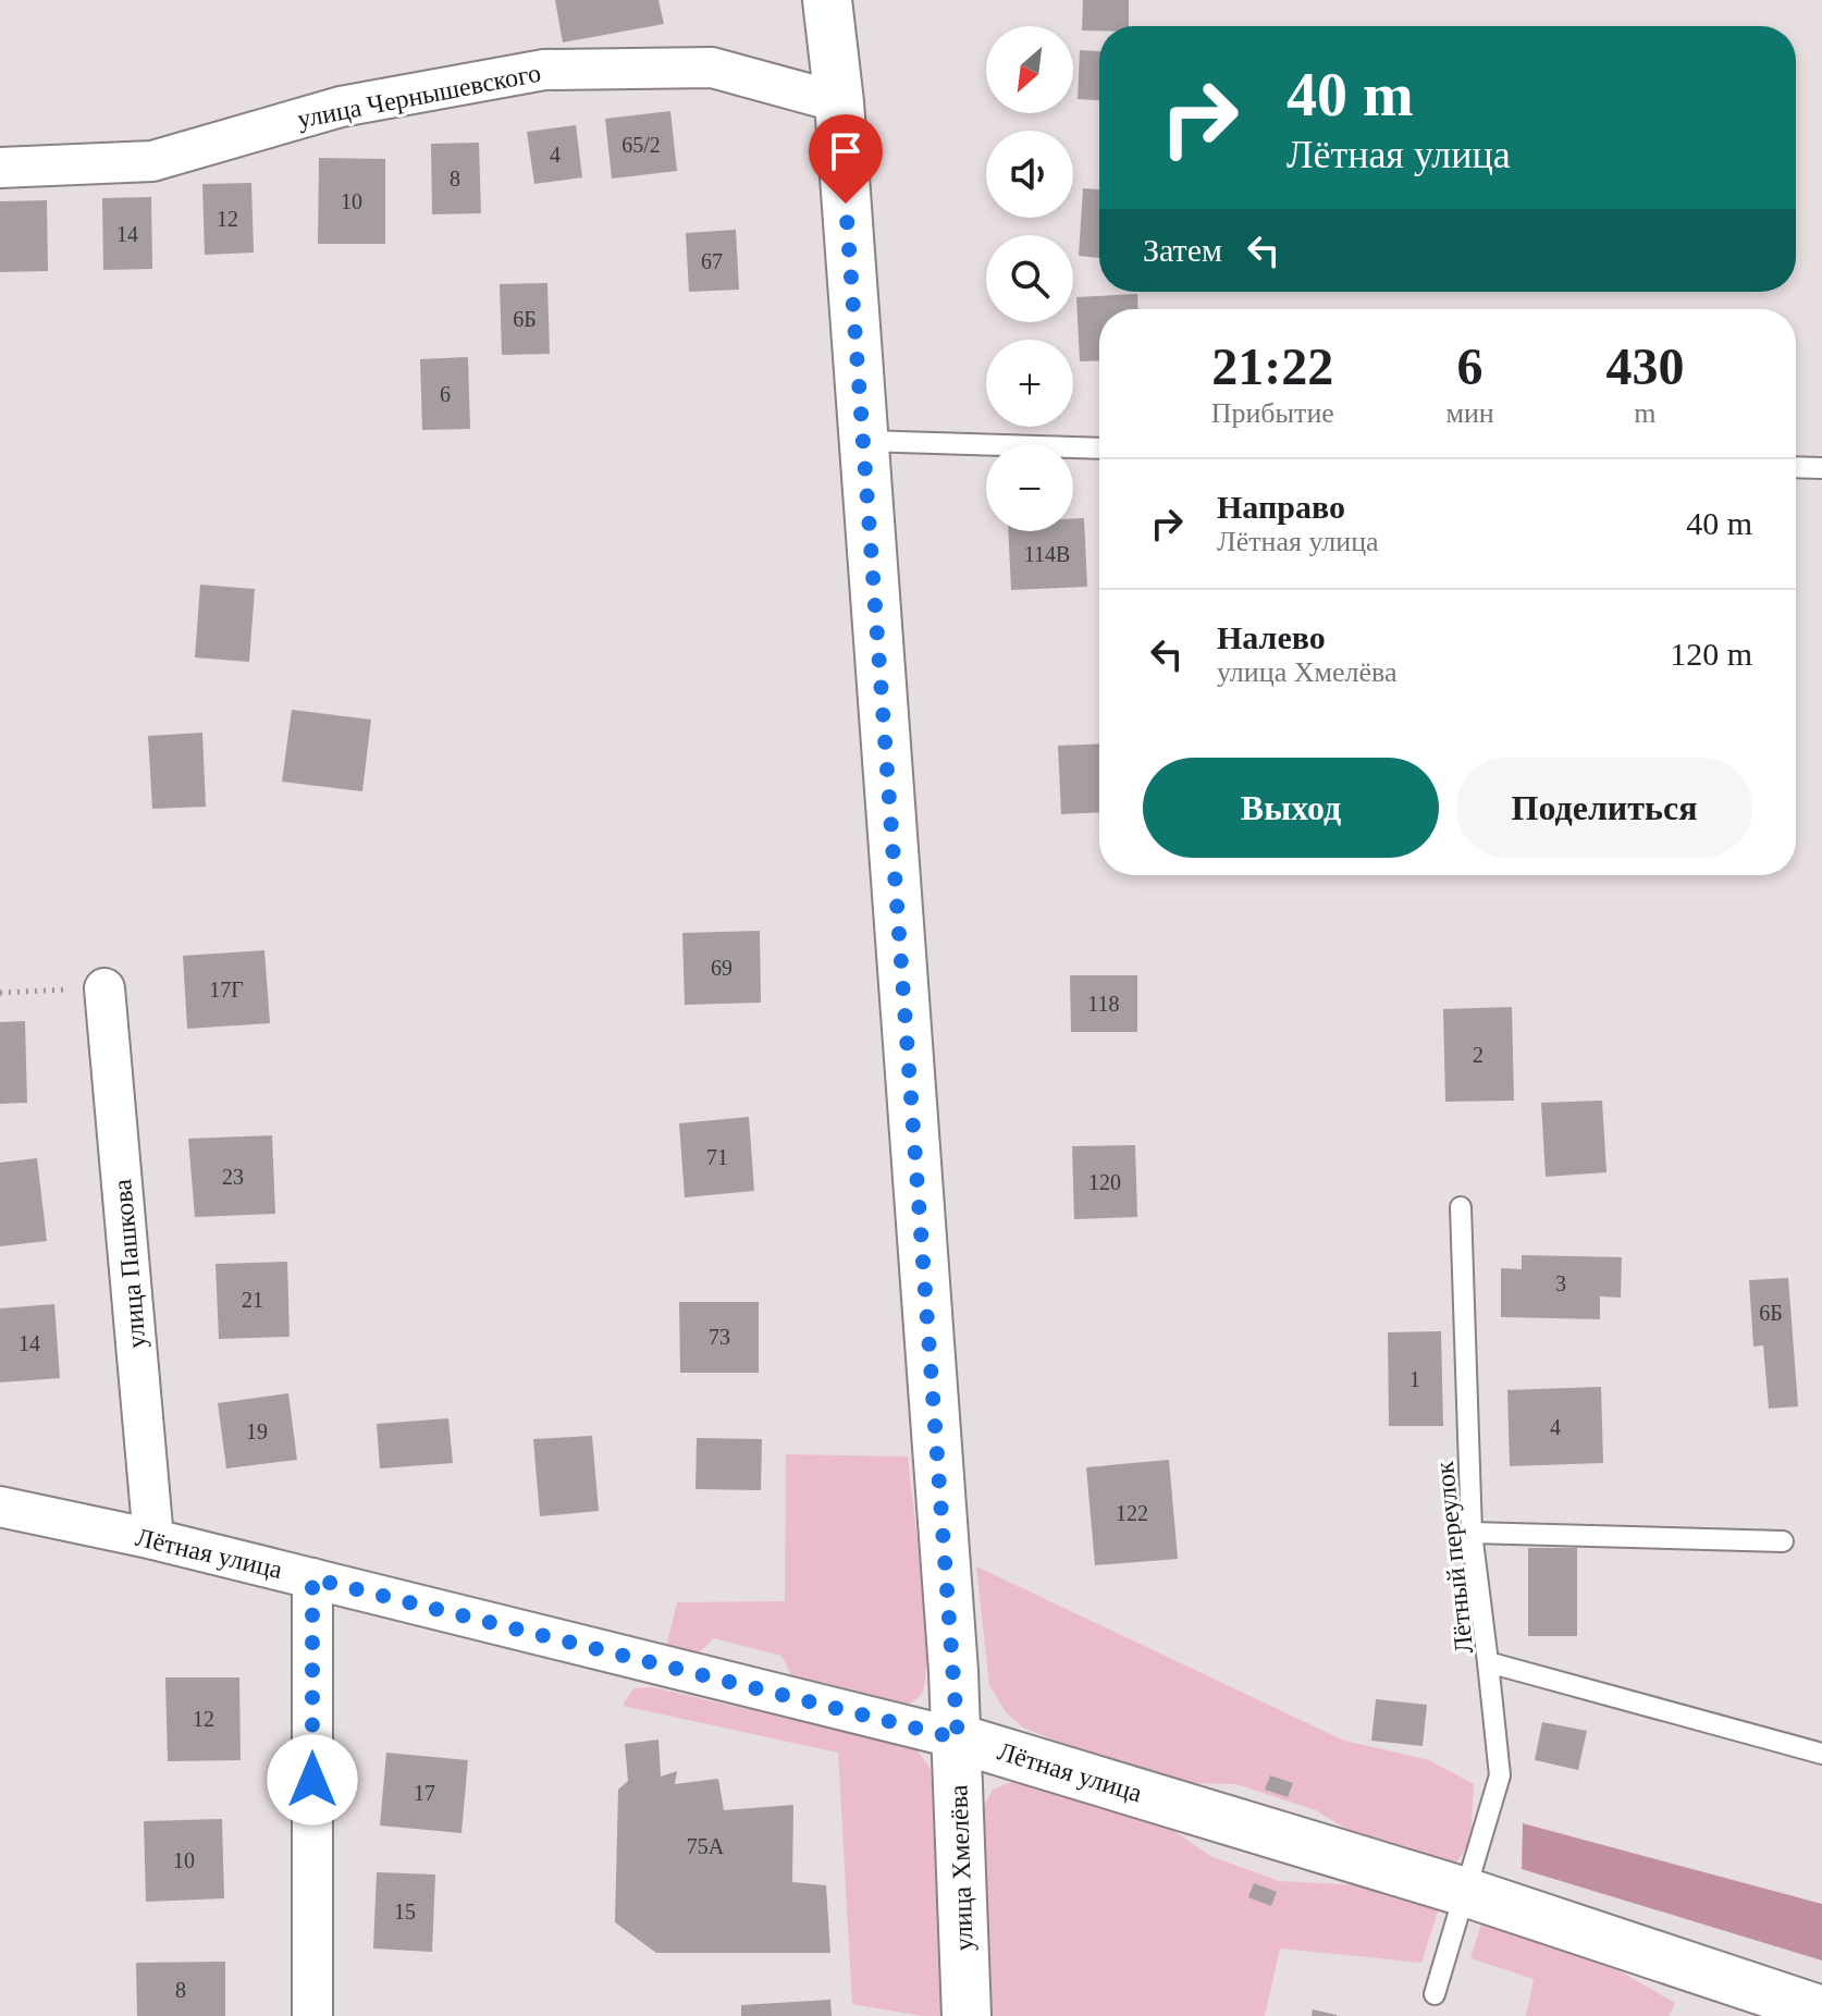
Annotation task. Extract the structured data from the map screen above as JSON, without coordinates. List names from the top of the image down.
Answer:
{
  "streets": {
    "main road": ["Лётная улица", "улица Хмелёва"],
    "street": ["улица Чернышевского", "улица Пашкова"],
    "lane": ["Лётный переулок"]
  },
  "crossings": [
    ["улица Чернышевского", "улица Хмелёва"],
    ["улица Пашкова", "Лётная улица"],
    ["Лётная улица", "улица Хмелёва"]
  ],
  "house_numbers": [
    "65/2",
    "4",
    "8",
    "10",
    "12",
    "14",
    "67",
    "6Б",
    "6",
    "114В",
    "69",
    "17Г",
    "118",
    "2",
    "71",
    "23",
    "120",
    "3",
    "21",
    "6Б",
    "73",
    "14",
    "1",
    "4",
    "19",
    "122",
    "12",
    "17",
    "75А",
    "10",
    "15",
    "8"
  ],
  "north": "bottom left",
  "page": {
    "map_buttons": ["+", "−"],
    "turn": ["40 m", "Лётная улица"],
    "then": "Затем",
    "eta": [
      "21:22",
      "Прибытие",
      "6",
      "мин",
      "430",
      "m"
    ],
    "list": [
      {
        "name": "Направо",
        "note": "Лётная улица",
        "value": "40 m"
      },
      {
        "name": "Налево",
        "note": "улица Хмелёва",
        "value": "120 m"
      }
    ],
    "buttons": ["Выход", "Поделиться"]
  }
}
